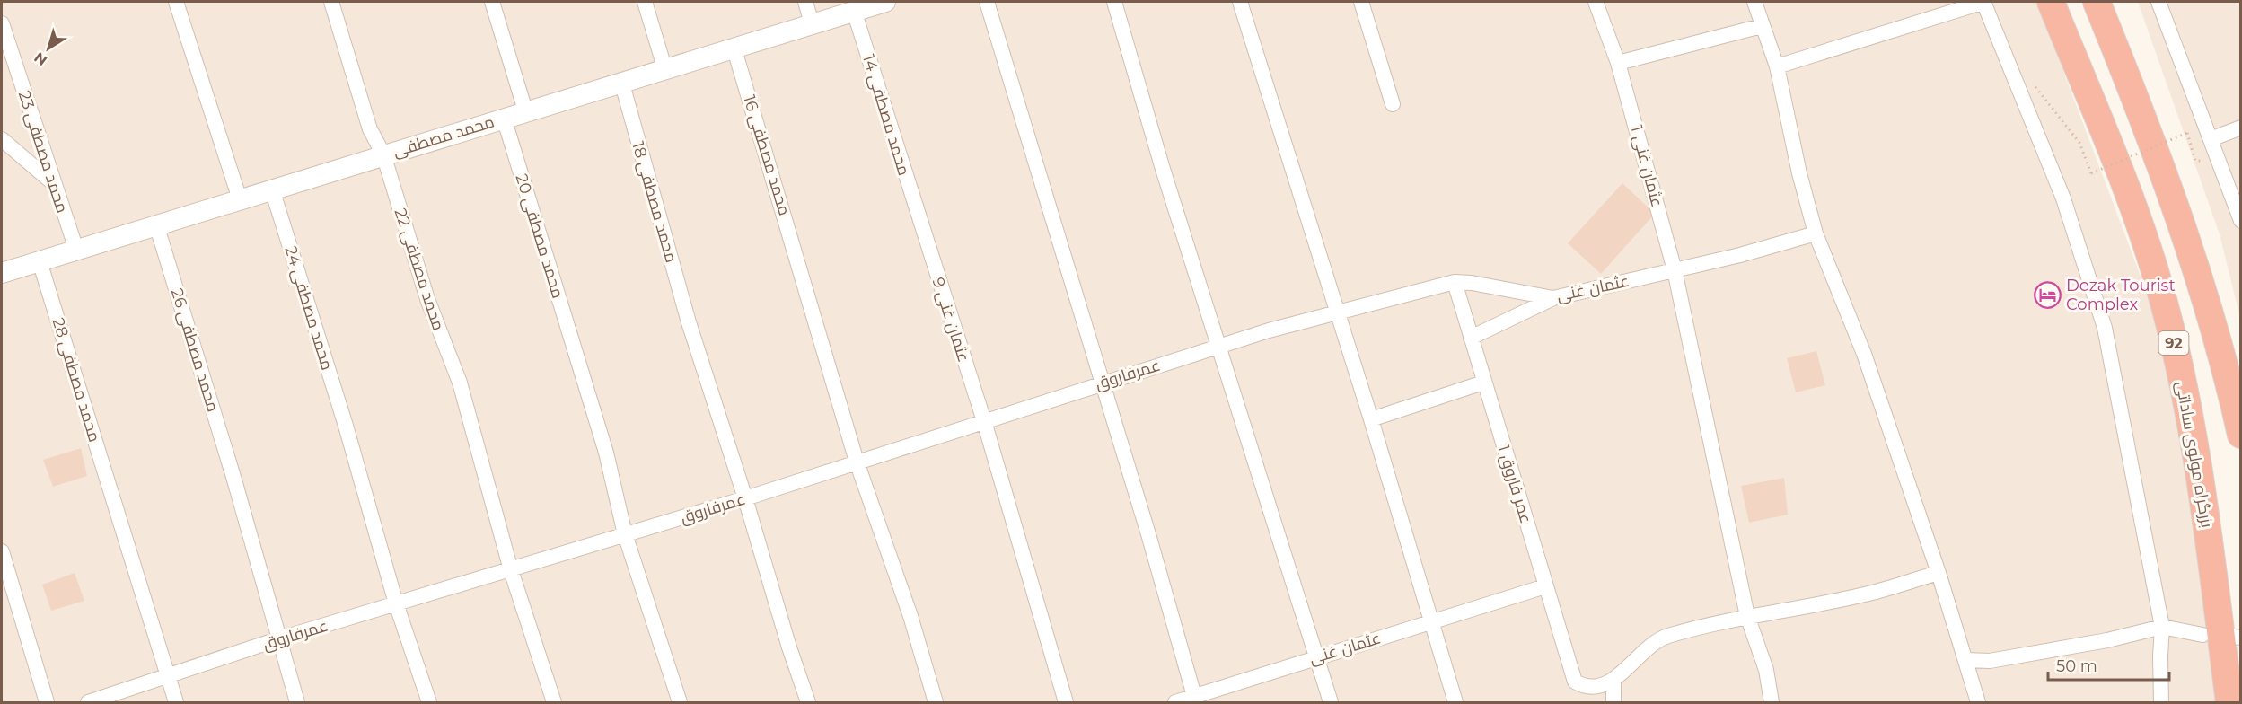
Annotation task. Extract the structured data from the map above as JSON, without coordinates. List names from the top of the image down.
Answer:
{
  "streets": {
    "highway": ["92", "بزرگراه مولوی ساداتی"],
    "street": [
      "محمد مصطفی 14",
      "محمد مصطفی",
      "محمد مصطفی 23",
      "محمد مصطفی 16",
      "عثمان غنی 1",
      "محمد مصطفی 18",
      "محمد مصطفی 20",
      "محمد مصطفی 22",
      "عثمان غنی",
      "محمد مصطفی 24",
      "عثمان غنی 9",
      "محمد مصطفی 26",
      "عمرفاروق",
      "محمد مصطفی 28",
      "عمر فاروق 1"
    ]
  },
  "crossings": [
    ["محمد مصطفی 14", "محمد مصطفی"],
    ["محمد مصطفی 14", "عثمان غنی 9"],
    ["محمد مصطفی", "محمد مصطفی 23"],
    ["محمد مصطفی", "محمد مصطفی 16"],
    ["محمد مصطفی", "محمد مصطفی 18"],
    ["محمد مصطفی", "محمد مصطفی 20"],
    ["محمد مصطفی", "محمد مصطفی 22"],
    ["محمد مصطفی", "محمد مصطفی 24"],
    ["محمد مصطفی", "محمد مصطفی 26"],
    ["محمد مصطفی", "محمد مصطفی 28"],
    ["محمد مصطفی 16", "عمرفاروق"],
    ["عثمان غنی 1", "عثمان غنی"],
    ["محمد مصطفی 18", "عمرفاروق"],
    ["محمد مصطفی 20", "عمرفاروق"],
    ["محمد مصطفی 22", "عمرفاروق"],
    ["عثمان غنی", "عمرفاروق"],
    ["عثمان غنی", "عمر فاروق 1"],
    ["محمد مصطفی 24", "عمرفاروق"],
    ["عثمان غنی 9", "عمرفاروق"],
    ["محمد مصطفی 26", "عمرفاروق"],
    ["عمرفاروق", "محمد مصطفی 28"]
  ],
  "places": {
    "hotel": ["Dezak Tourist Complex"]
  },
  "scale_bar": "50 m",
  "north": "bottom left"
}
